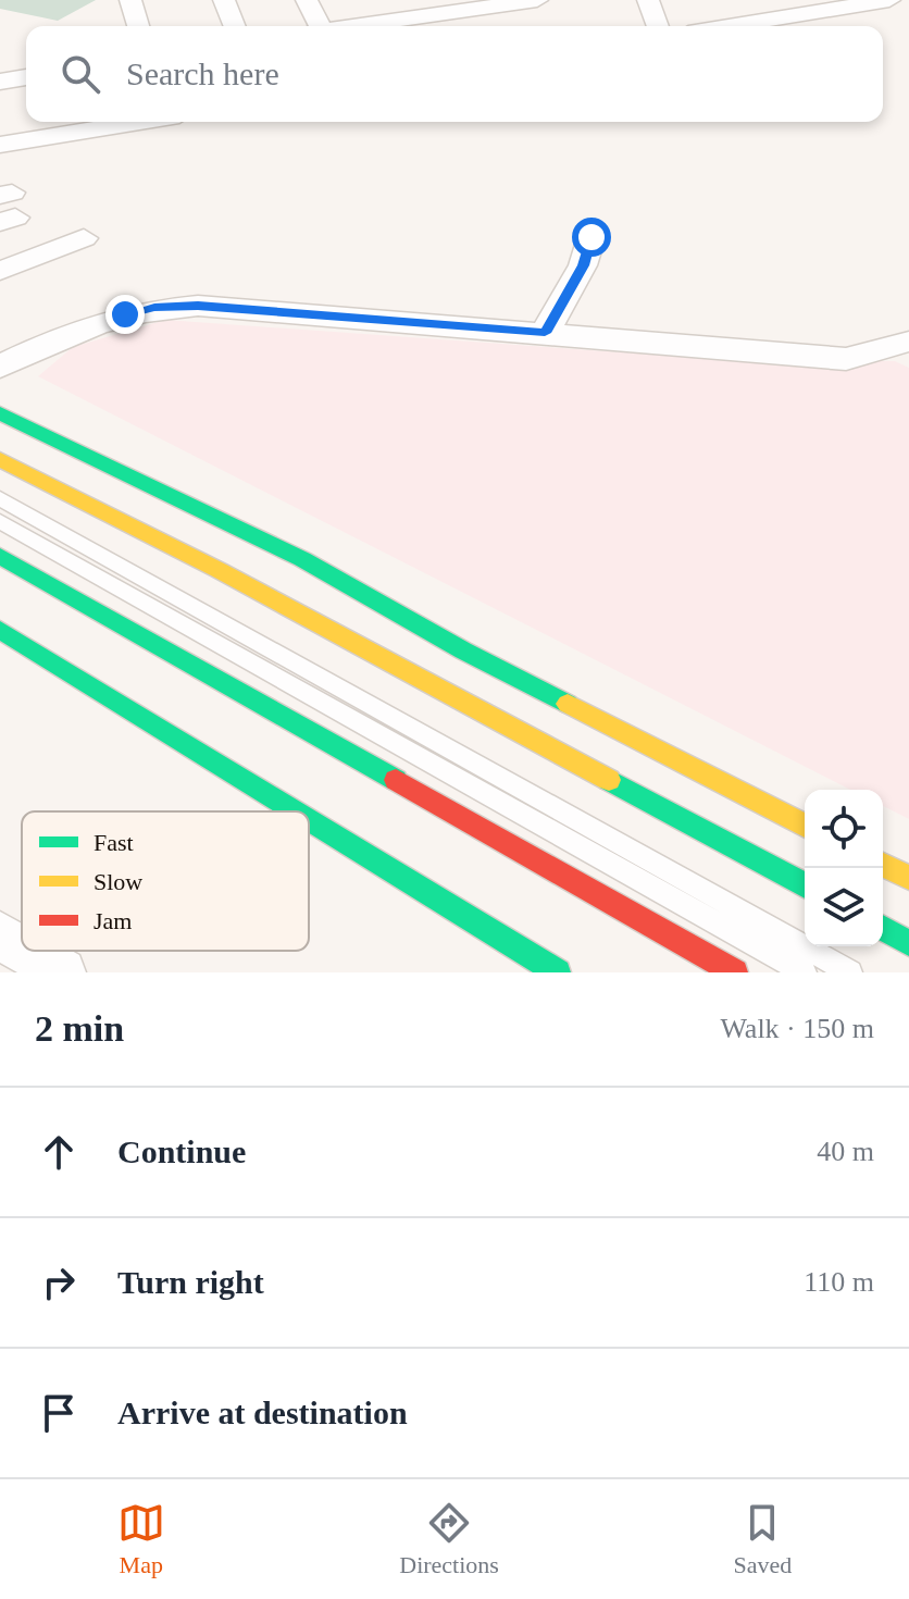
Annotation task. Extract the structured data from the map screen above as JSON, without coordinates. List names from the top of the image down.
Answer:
{
  "legend": ["Fast", "Slow", "Jam"],
  "page": {
    "search": "Search here",
    "heading": ["2 min", "Walk · 150 m"],
    "list": [
      ["Continue", "40 m"],
      ["Turn right", "110 m"],
      "Arrive at destination"
    ],
    "nav": ["Map", "Directions", "Saved"]
  }
}
